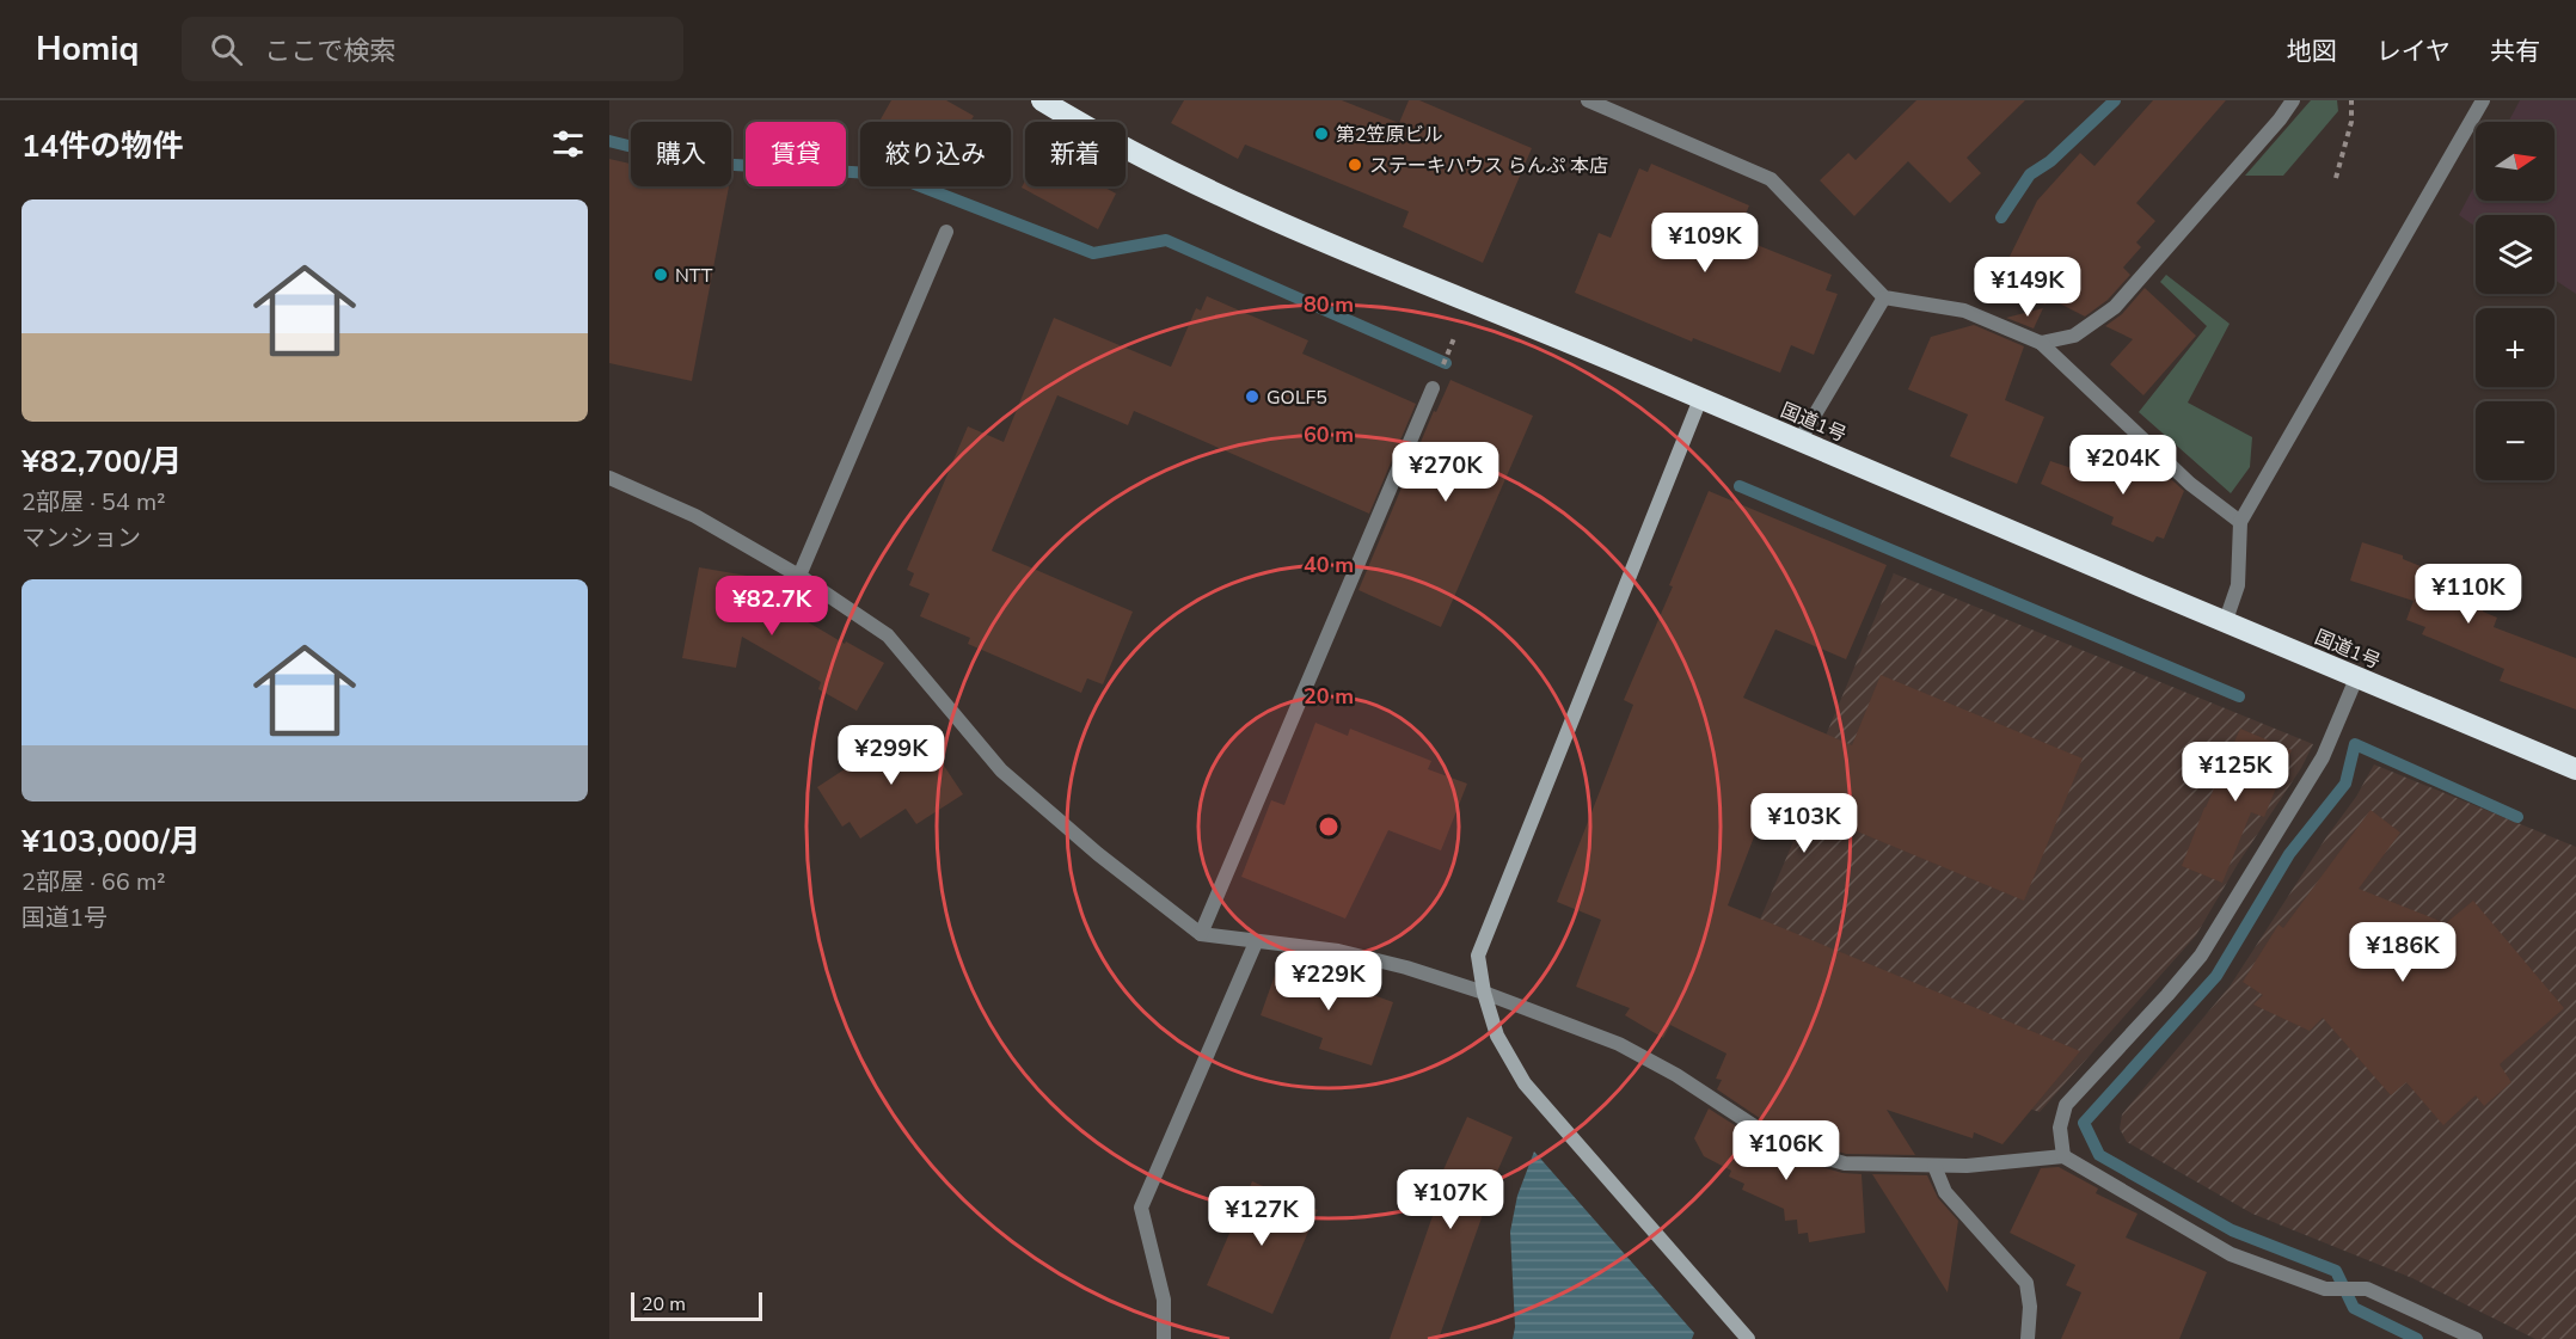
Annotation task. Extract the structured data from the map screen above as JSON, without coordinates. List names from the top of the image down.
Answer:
{
  "streets": {
    "highway": ["国道1号"]
  },
  "places": [
    "第2笠原ビル",
    "ステーキハウス らんぷ 本店",
    "NTT",
    "GOLF5"
  ],
  "scale_bar": "20 m",
  "north": "right",
  "page": {
    "header": "Homiq",
    "search": "ここで検索",
    "nav": ["地図", "レイヤ", "共有"],
    "heading": "14件の物件",
    "map_buttons": ["+", "−"],
    "chip": [
      "購入",
      "賃貸",
      "絞り込み",
      "新着"
    ],
    "list": [
      {
        "name": "¥82,700/月",
        "note": "2部屋 · 54 m² · マンション"
      },
      {
        "name": "¥103,000/月",
        "note": "2部屋 · 66 m² · 国道1号"
      }
    ],
    "price": [
      "¥109K",
      "¥149K",
      "¥204K",
      "¥270K",
      "¥110K",
      "¥82.7K",
      "¥299K",
      "¥125K",
      "¥103K",
      "¥186K",
      "¥229K",
      "¥106K",
      "¥107K",
      "¥127K"
    ],
    "scale": "20 m"
  },
  "rings": [
    "80 m",
    "60 m",
    "40 m",
    "20 m"
  ]
}
